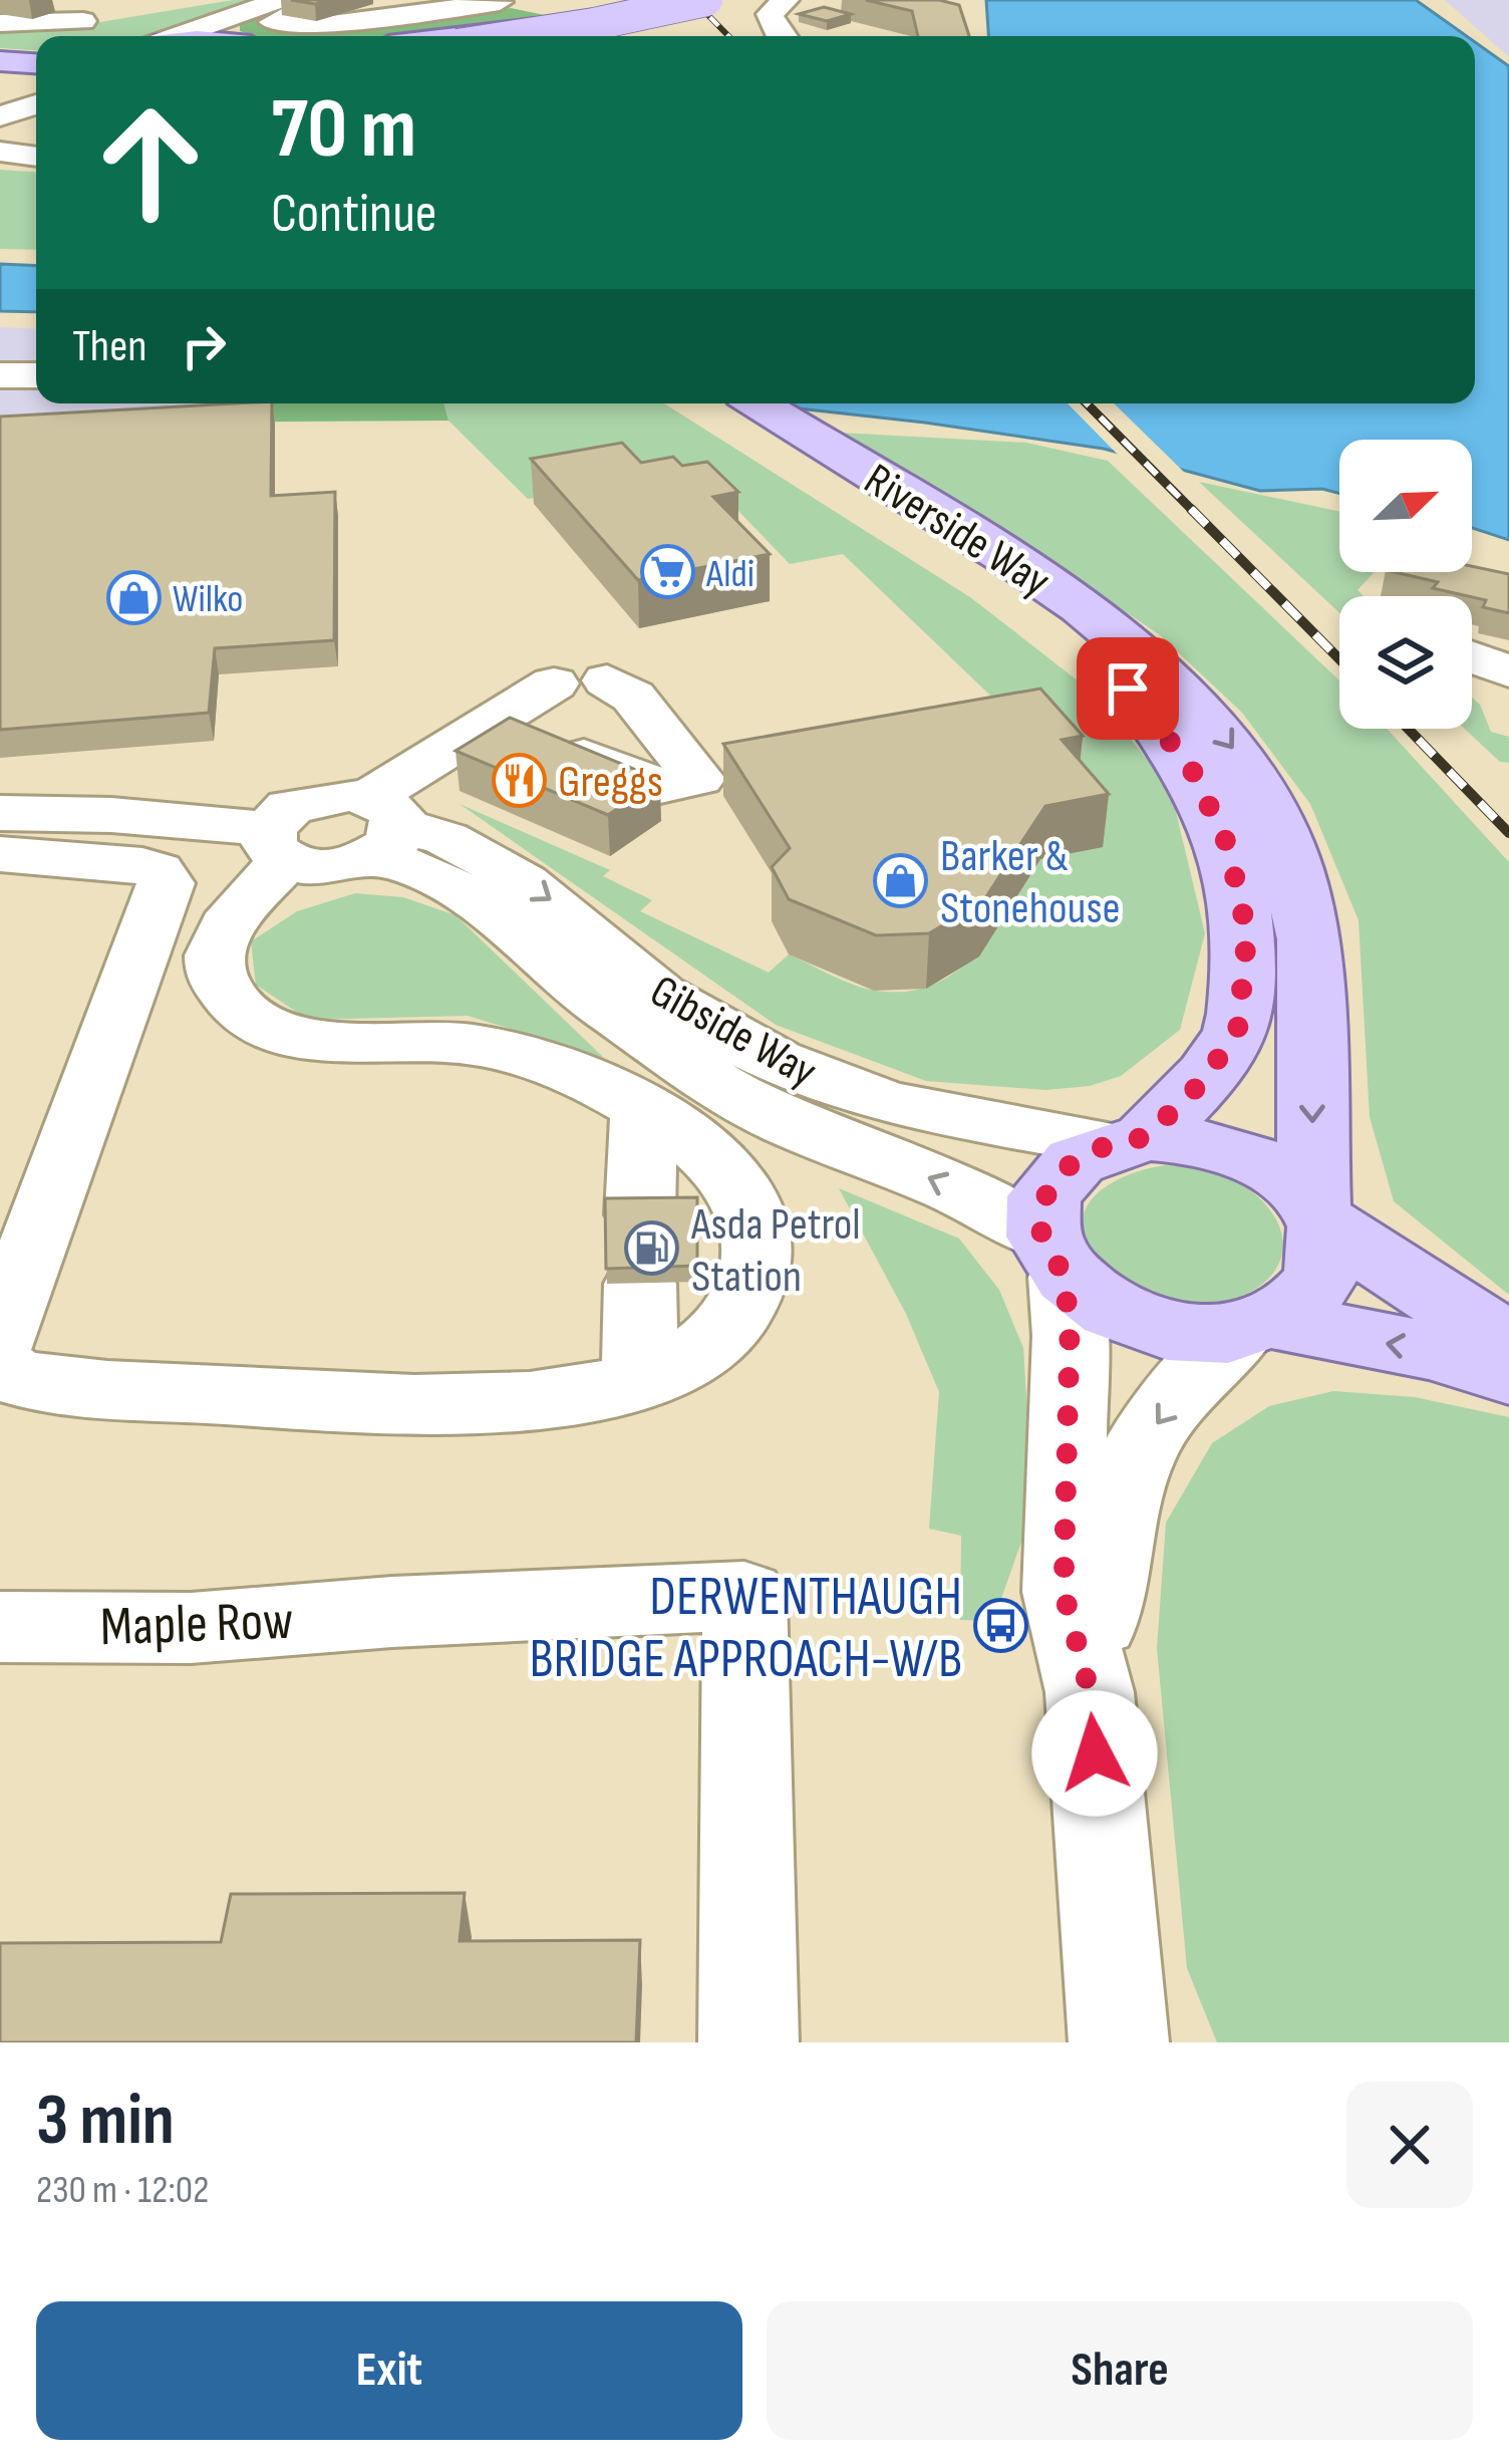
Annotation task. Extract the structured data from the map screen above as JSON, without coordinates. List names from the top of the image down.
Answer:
{
  "streets": {
    "main road": ["Riverside Way"],
    "street": ["Gibside Way", "Maple Row"]
  },
  "crossings": [
    ["Riverside Way", "Gibside Way"]
  ],
  "one_way": ["Riverside Way"],
  "places": {
    "supermarket": ["Aldi"],
    "shop": ["Wilko", "Barker & Stonehouse"],
    "restaurant": ["Greggs"],
    "fuel station": ["Asda Petrol Station"],
    "bus stop": ["DERWENTHAUGH BRIDGE APPROACH-W/B"]
  },
  "north": "top right",
  "page": {
    "turn": ["70 m", "Continue"],
    "then": "Then",
    "heading": ["3 min", "230 m · 12:02"],
    "buttons": ["Exit", "Share"]
  }
}
